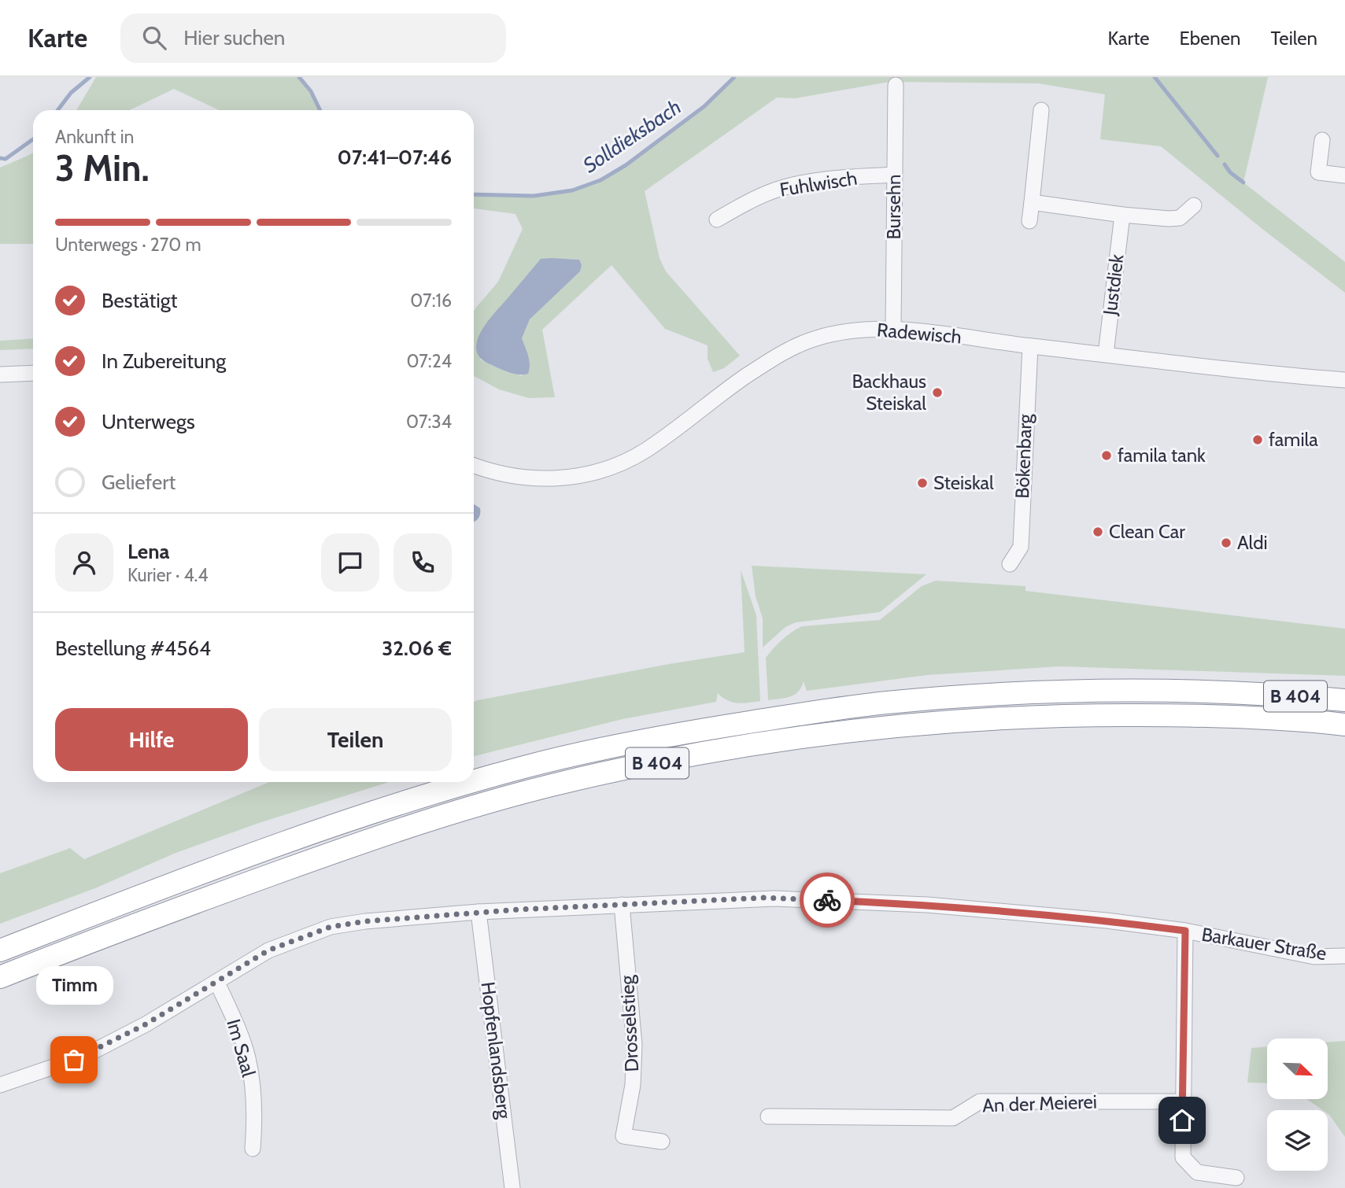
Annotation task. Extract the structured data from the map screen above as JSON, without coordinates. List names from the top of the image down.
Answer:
{
  "streets": {
    "highway": ["B 404"],
    "street": [
      "Fuhlwisch",
      "Bursehn",
      "Justdiek",
      "Radewisch",
      "Bökenbarg",
      "Barkauer Straße",
      "Drosselstieg",
      "Im Saal",
      "Hopfenlandsberg",
      "An der Meierei"
    ]
  },
  "crossings": [
    ["Fuhlwisch", "Bursehn"],
    ["Bursehn", "Radewisch"],
    ["Justdiek", "Radewisch"],
    ["Radewisch", "Bökenbarg"],
    ["Barkauer Straße", "Drosselstieg"],
    ["Barkauer Straße", "Im Saal"],
    ["Barkauer Straße", "Hopfenlandsberg"]
  ],
  "water": ["Solldieksbach"],
  "places": [
    "Backhaus Steiskal",
    "famila",
    "famila tank",
    "Steiskal",
    "Clean Car",
    "Aldi",
    "Timm"
  ],
  "north": "bottom right",
  "page": {
    "header": "Karte",
    "search": "Hier suchen",
    "nav": ["Karte", "Ebenen", "Teilen"],
    "heading": ["3 Min.", "Ankunft in", "07:41–07:46"],
    "panel": [
      "Lena",
      "Kurier · 4.4",
      "Bestellung #4564",
      "32.06 €"
    ],
    "bar": "Unterwegs · 270 m",
    "list": [
      ["Bestätigt", "07:16"],
      ["In Zubereitung", "07:24"],
      ["Unterwegs", "07:34"],
      "Geliefert"
    ],
    "buttons": ["Hilfe", "Teilen"],
    "bubble": "Timm"
  }
}
